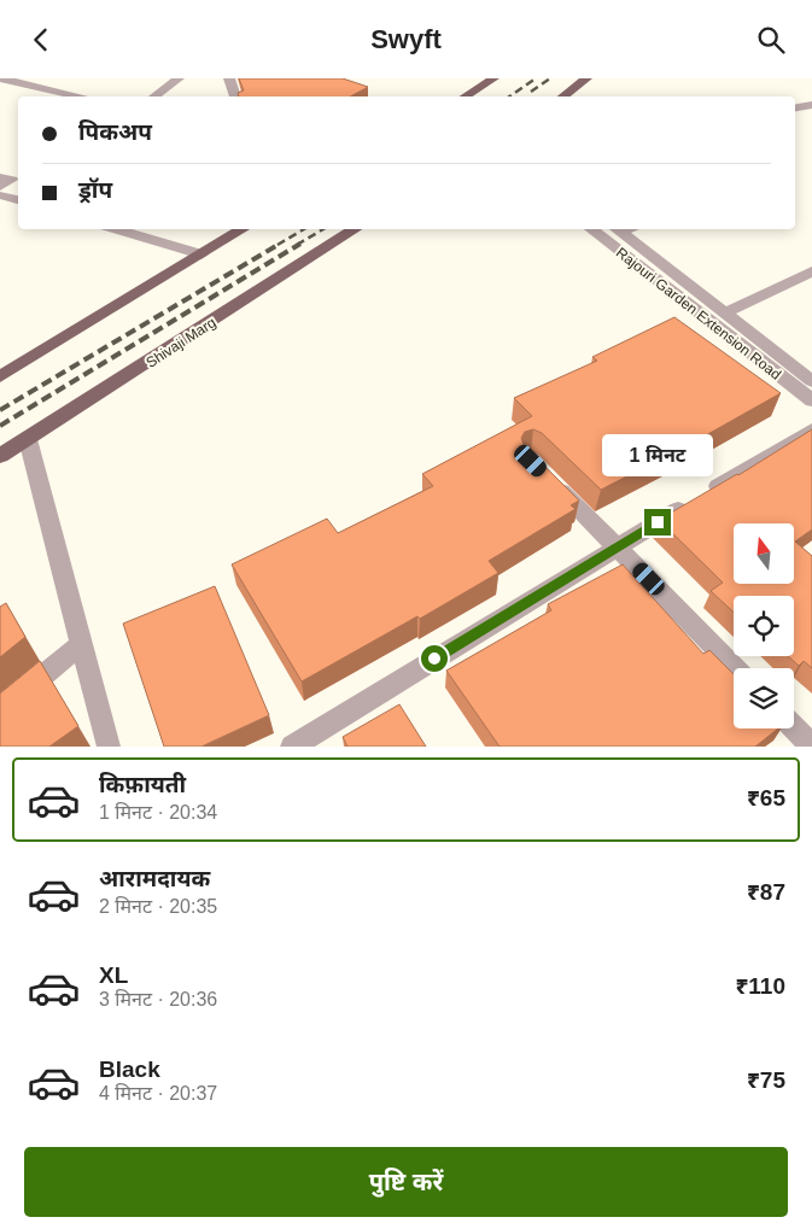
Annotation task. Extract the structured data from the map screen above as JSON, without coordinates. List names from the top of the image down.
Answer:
{
  "streets": {
    "main road": ["Shivaji Marg"],
    "street": ["Rajouri Garden Extension Road"]
  },
  "north": "top",
  "page": {
    "header": "Swyft",
    "banner": ["पिकअप", "ड्रॉप"],
    "bubble": "1 मिनट",
    "list": [
      {
        "name": "किफ़ायती",
        "note": "1 मिनट · 20:34",
        "value": "₹65"
      },
      {
        "name": "आरामदायक",
        "note": "2 मिनट · 20:35",
        "value": "₹87"
      },
      {
        "name": "XL",
        "note": "3 मिनट · 20:36",
        "value": "₹110"
      },
      {
        "name": "Black",
        "note": "4 मिनट · 20:37",
        "value": "₹75"
      }
    ],
    "buttons": "पुष्टि करें"
  }
}
